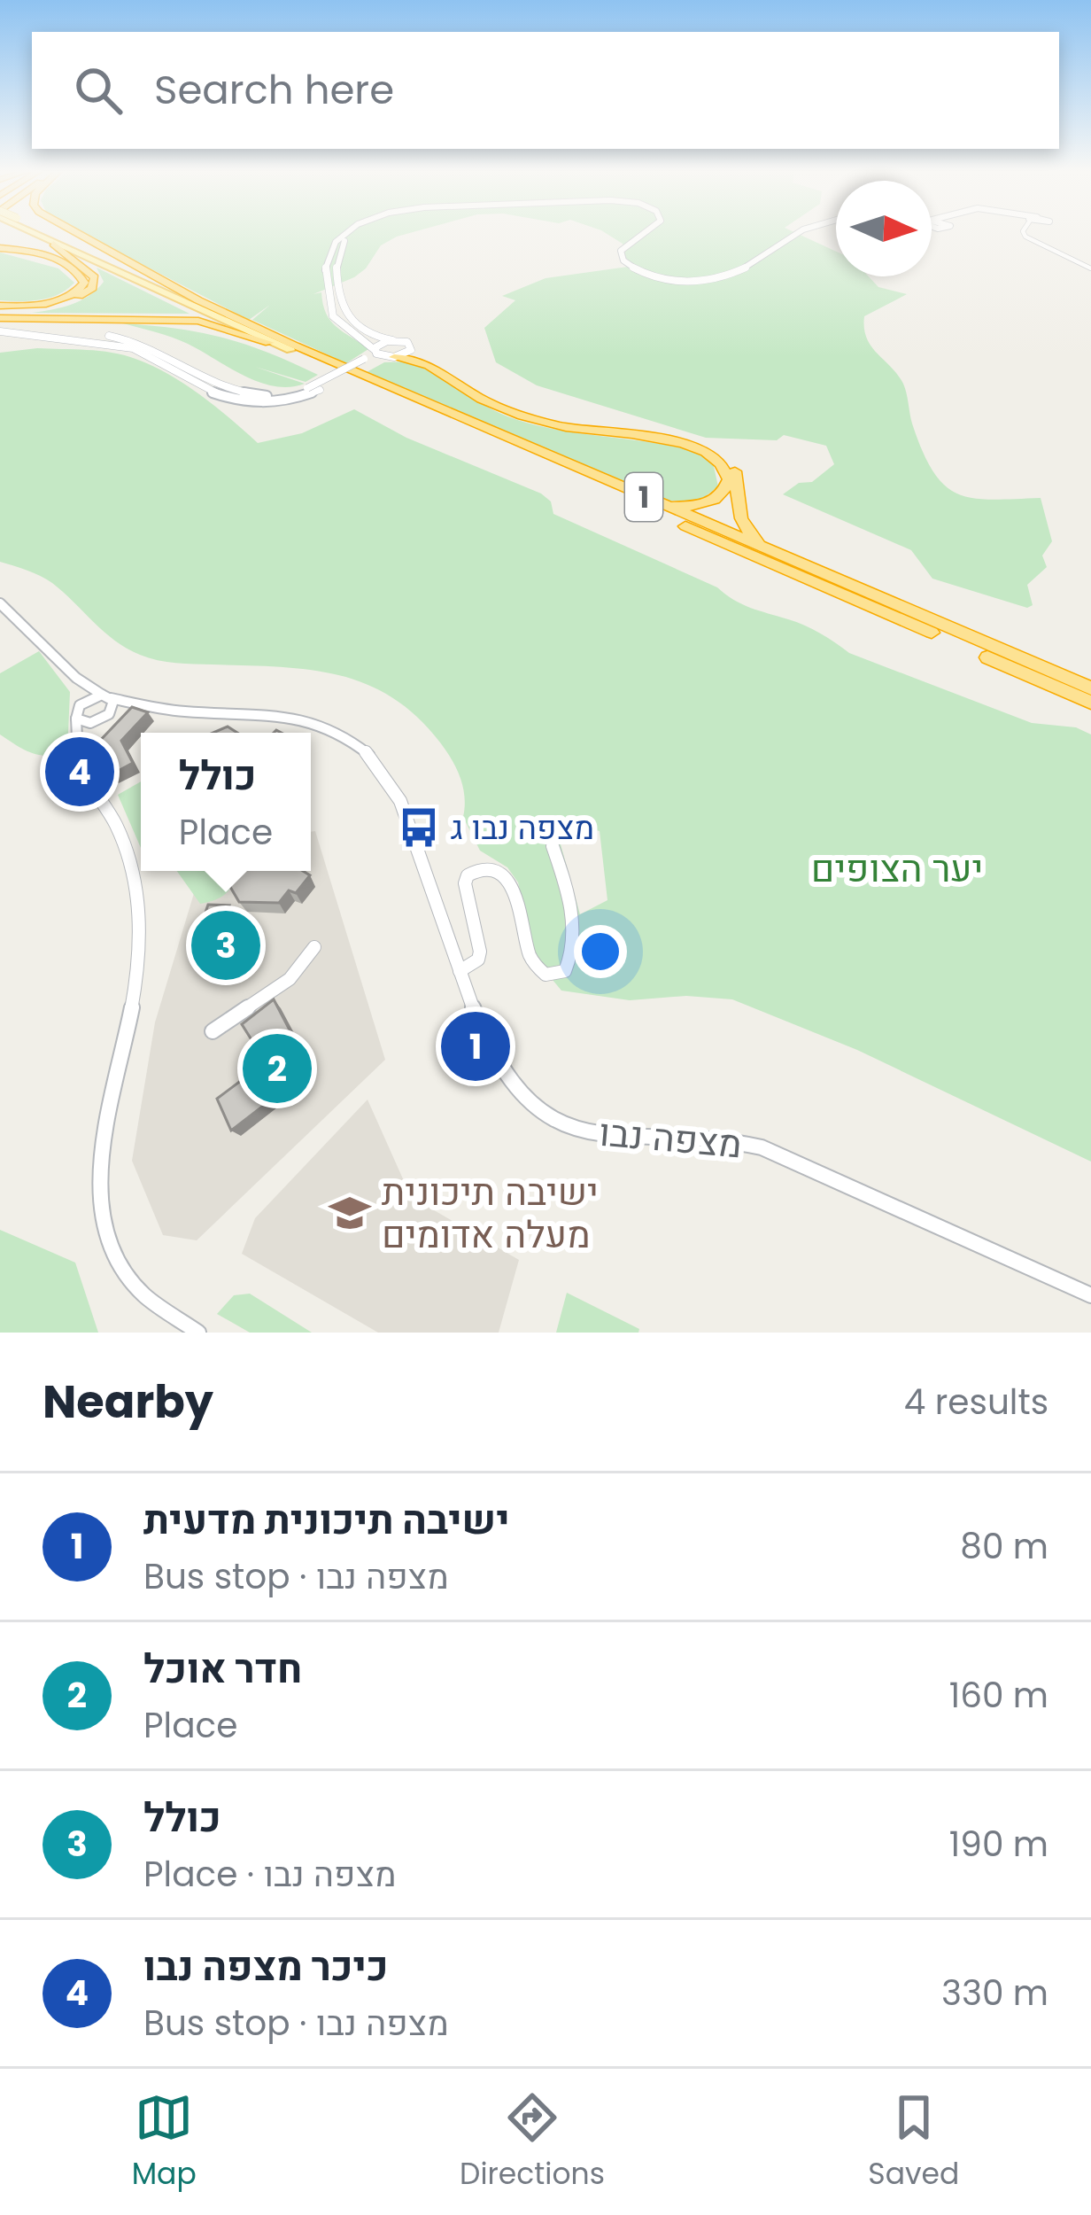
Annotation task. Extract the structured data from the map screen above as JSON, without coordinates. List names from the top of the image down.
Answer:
{
  "streets": {
    "highway": ["1"],
    "street": ["מצפה נבו"]
  },
  "parks": ["יער הצופים"],
  "places": {
    "bus stop": ["מצפה נבו ג"],
    "school or university": ["ישיבה תיכונית מעלה אדומים"]
  },
  "north": "right",
  "page": {
    "search": "Search here",
    "pins": [
      "4",
      "3",
      "1",
      "2"
    ],
    "popup": ["כולל", "Place"],
    "heading": ["Nearby", "4 results"],
    "list": [
      {
        "mark": "1",
        "name": "ישיבה תיכונית מדעית",
        "note": "Bus stop · מצפה נבו",
        "value": "80 m"
      },
      {
        "mark": "2",
        "name": "חדר אוכל",
        "note": "Place",
        "value": "160 m"
      },
      {
        "mark": "3",
        "name": "כולל",
        "note": "Place · מצפה נבו",
        "value": "190 m"
      },
      {
        "mark": "4",
        "name": "כיכר מצפה נבו",
        "note": "Bus stop · מצפה נבו",
        "value": "330 m"
      }
    ],
    "nav": ["Map", "Directions", "Saved"]
  }
}
